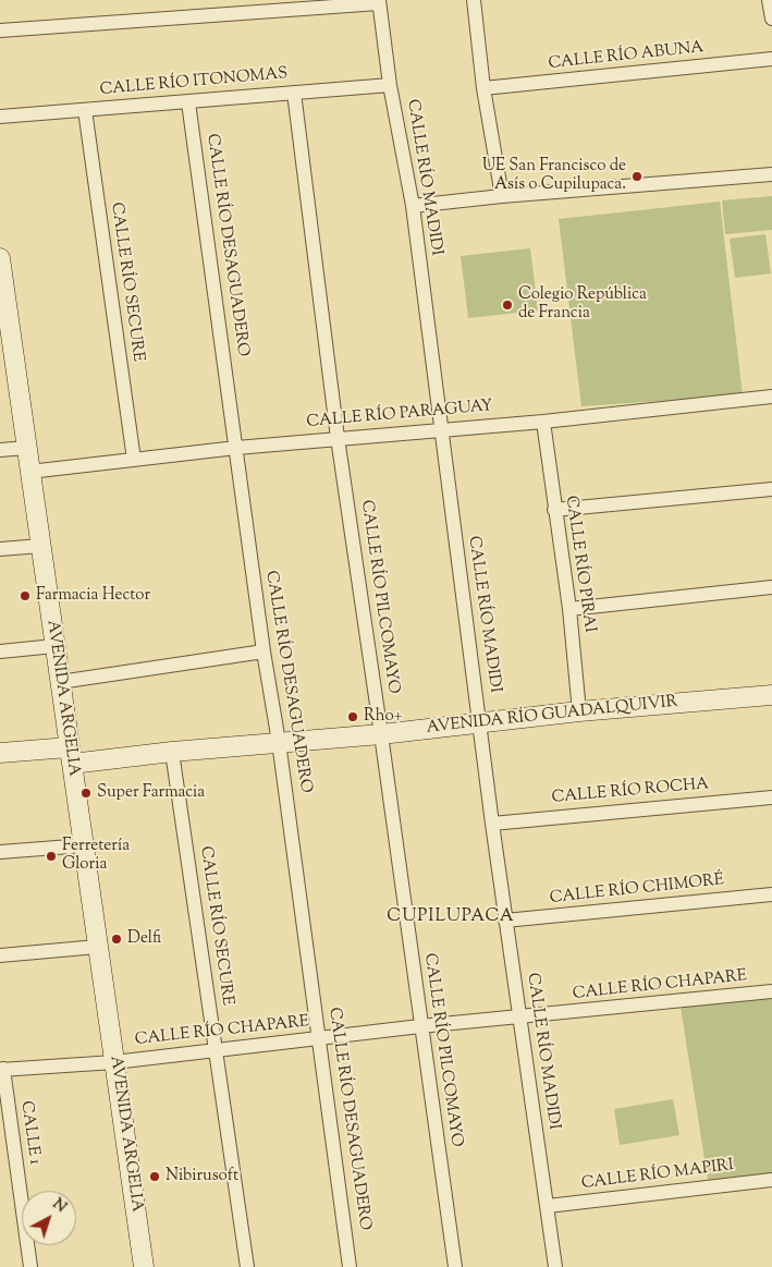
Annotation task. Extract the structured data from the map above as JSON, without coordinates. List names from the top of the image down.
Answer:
{
  "streets": {
    "street": [
      "CALLE RÍO ABUNA",
      "CALLE RÍO ITONOMAS",
      "CALLE RÍO MADIDI",
      "CALLE RÍO DESAGUADERO",
      "CALLE RÍO SECURE",
      "CALLE RÍO PARAGUAY",
      "CALLE RÍO PIRAI",
      "CALLE RÍO PILCOMAYO",
      "AVENIDA ARGELIA",
      "AVENIDA RÍO GUADALQUIVIR",
      "CALLE RÍO ROCHA",
      "CALLE RÍO CHIMORÉ",
      "CALLE RÍO CHAPARE",
      "CALLE 1",
      "CALLE RÍO MAPIRI"
    ]
  },
  "crossings": [
    ["CALLE RÍO ITONOMAS", "CALLE RÍO MADIDI"],
    ["CALLE RÍO ITONOMAS", "CALLE RÍO DESAGUADERO"],
    ["CALLE RÍO ITONOMAS", "CALLE RÍO SECURE"],
    ["CALLE RÍO ITONOMAS", "CALLE RÍO PILCOMAYO"],
    ["CALLE RÍO MADIDI", "CALLE RÍO PARAGUAY"],
    ["CALLE RÍO MADIDI", "AVENIDA RÍO GUADALQUIVIR"],
    ["CALLE RÍO MADIDI", "CALLE RÍO ROCHA"],
    ["CALLE RÍO MADIDI", "CALLE RÍO CHIMORÉ"],
    ["CALLE RÍO MADIDI", "CALLE RÍO CHAPARE"],
    ["CALLE RÍO MADIDI", "CALLE RÍO MAPIRI"],
    ["CALLE RÍO DESAGUADERO", "CALLE RÍO PARAGUAY"],
    ["CALLE RÍO DESAGUADERO", "AVENIDA RÍO GUADALQUIVIR"],
    ["CALLE RÍO DESAGUADERO", "CALLE RÍO CHAPARE"],
    ["CALLE RÍO SECURE", "CALLE RÍO PARAGUAY"],
    ["CALLE RÍO SECURE", "AVENIDA RÍO GUADALQUIVIR"],
    ["CALLE RÍO SECURE", "CALLE RÍO CHAPARE"],
    ["CALLE RÍO PARAGUAY", "CALLE RÍO PIRAI"],
    ["CALLE RÍO PARAGUAY", "CALLE RÍO PILCOMAYO"],
    ["CALLE RÍO PARAGUAY", "AVENIDA ARGELIA"],
    ["CALLE RÍO PIRAI", "AVENIDA RÍO GUADALQUIVIR"],
    ["CALLE RÍO PILCOMAYO", "AVENIDA RÍO GUADALQUIVIR"],
    ["CALLE RÍO PILCOMAYO", "CALLE RÍO CHAPARE"],
    ["AVENIDA ARGELIA", "AVENIDA RÍO GUADALQUIVIR"],
    ["AVENIDA ARGELIA", "CALLE RÍO CHAPARE"],
    ["CALLE RÍO CHAPARE", "CALLE 1"]
  ],
  "districts": ["CUPILUPACA"],
  "places": [
    "UE San Francisco de Asís o Cupilupaca.",
    "Colegio República de Francia",
    "Farmacia Hector",
    "Rho+",
    "Super Farmacia",
    "Ferretería Gloria",
    "Delfi",
    "Nibirusoft"
  ],
  "north": "top right"
}
